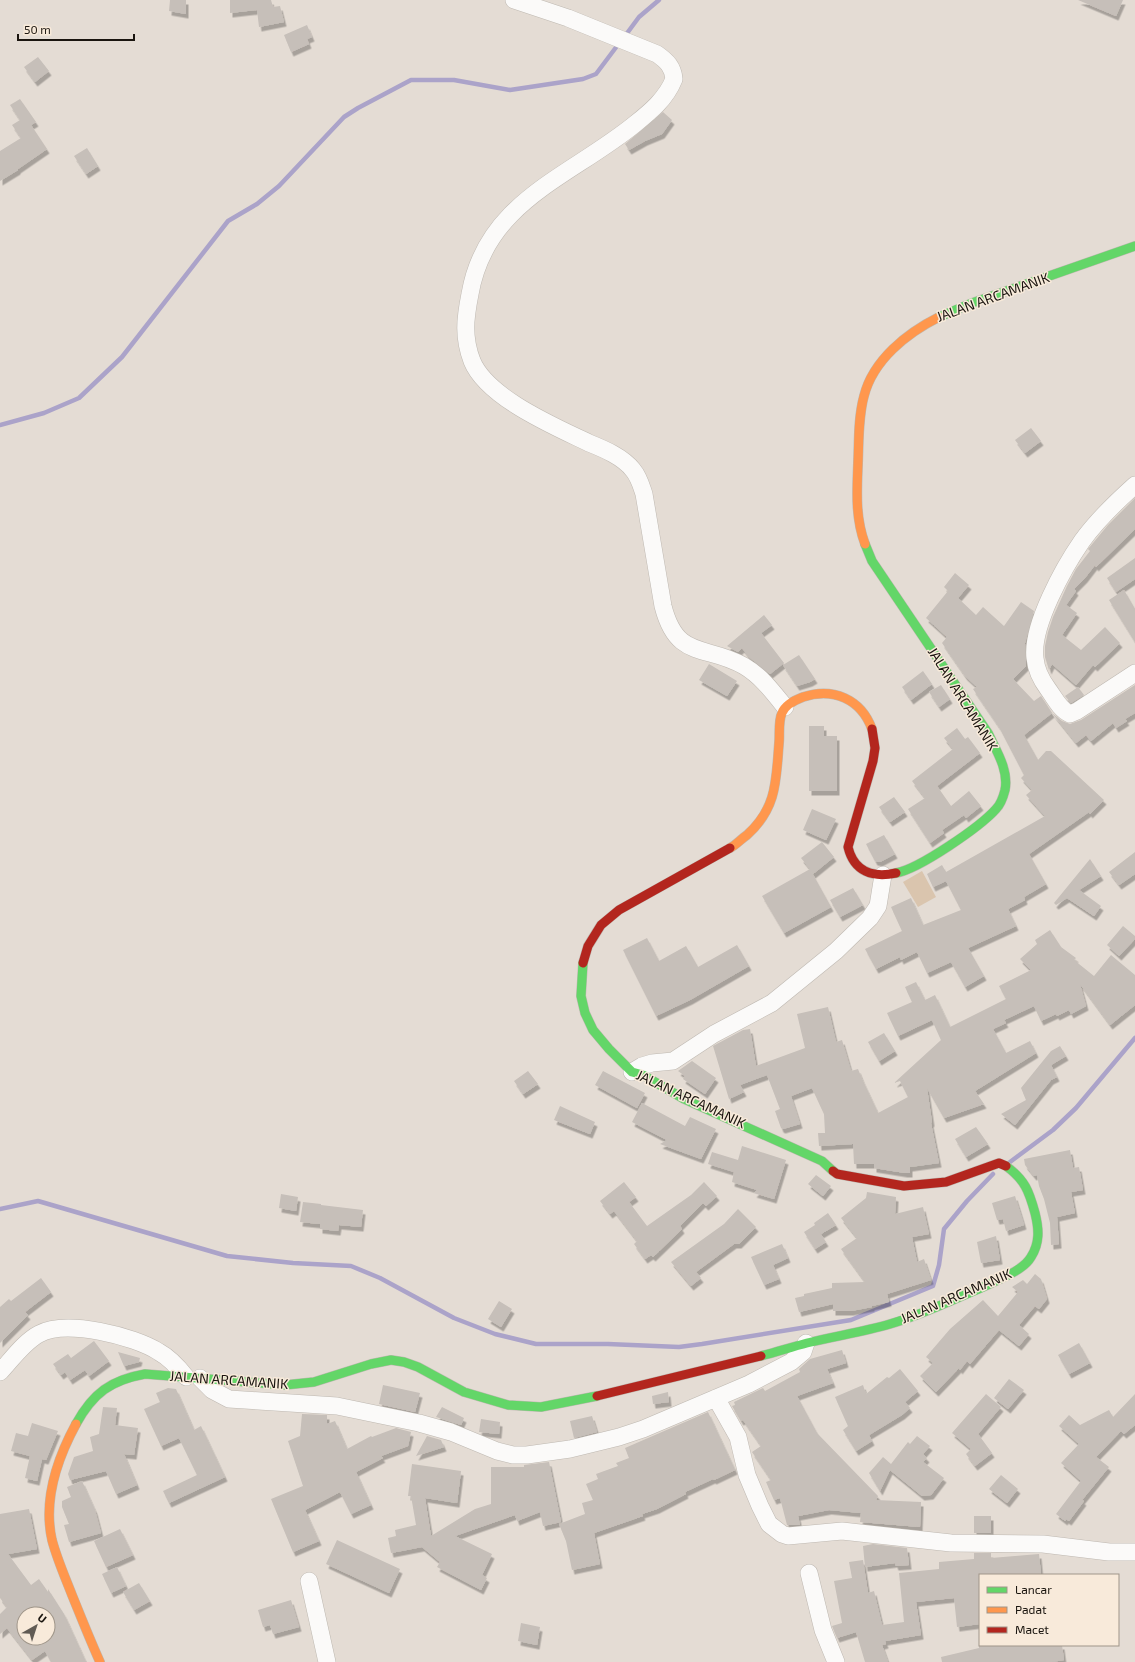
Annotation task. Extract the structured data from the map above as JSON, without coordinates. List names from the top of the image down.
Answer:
{
  "streets": {
    "street": ["JALAN ARCAMANIK"]
  },
  "legend": ["Lancar", "Padat", "Macet"],
  "scale_bar": "50 m",
  "north": "top right"
}
